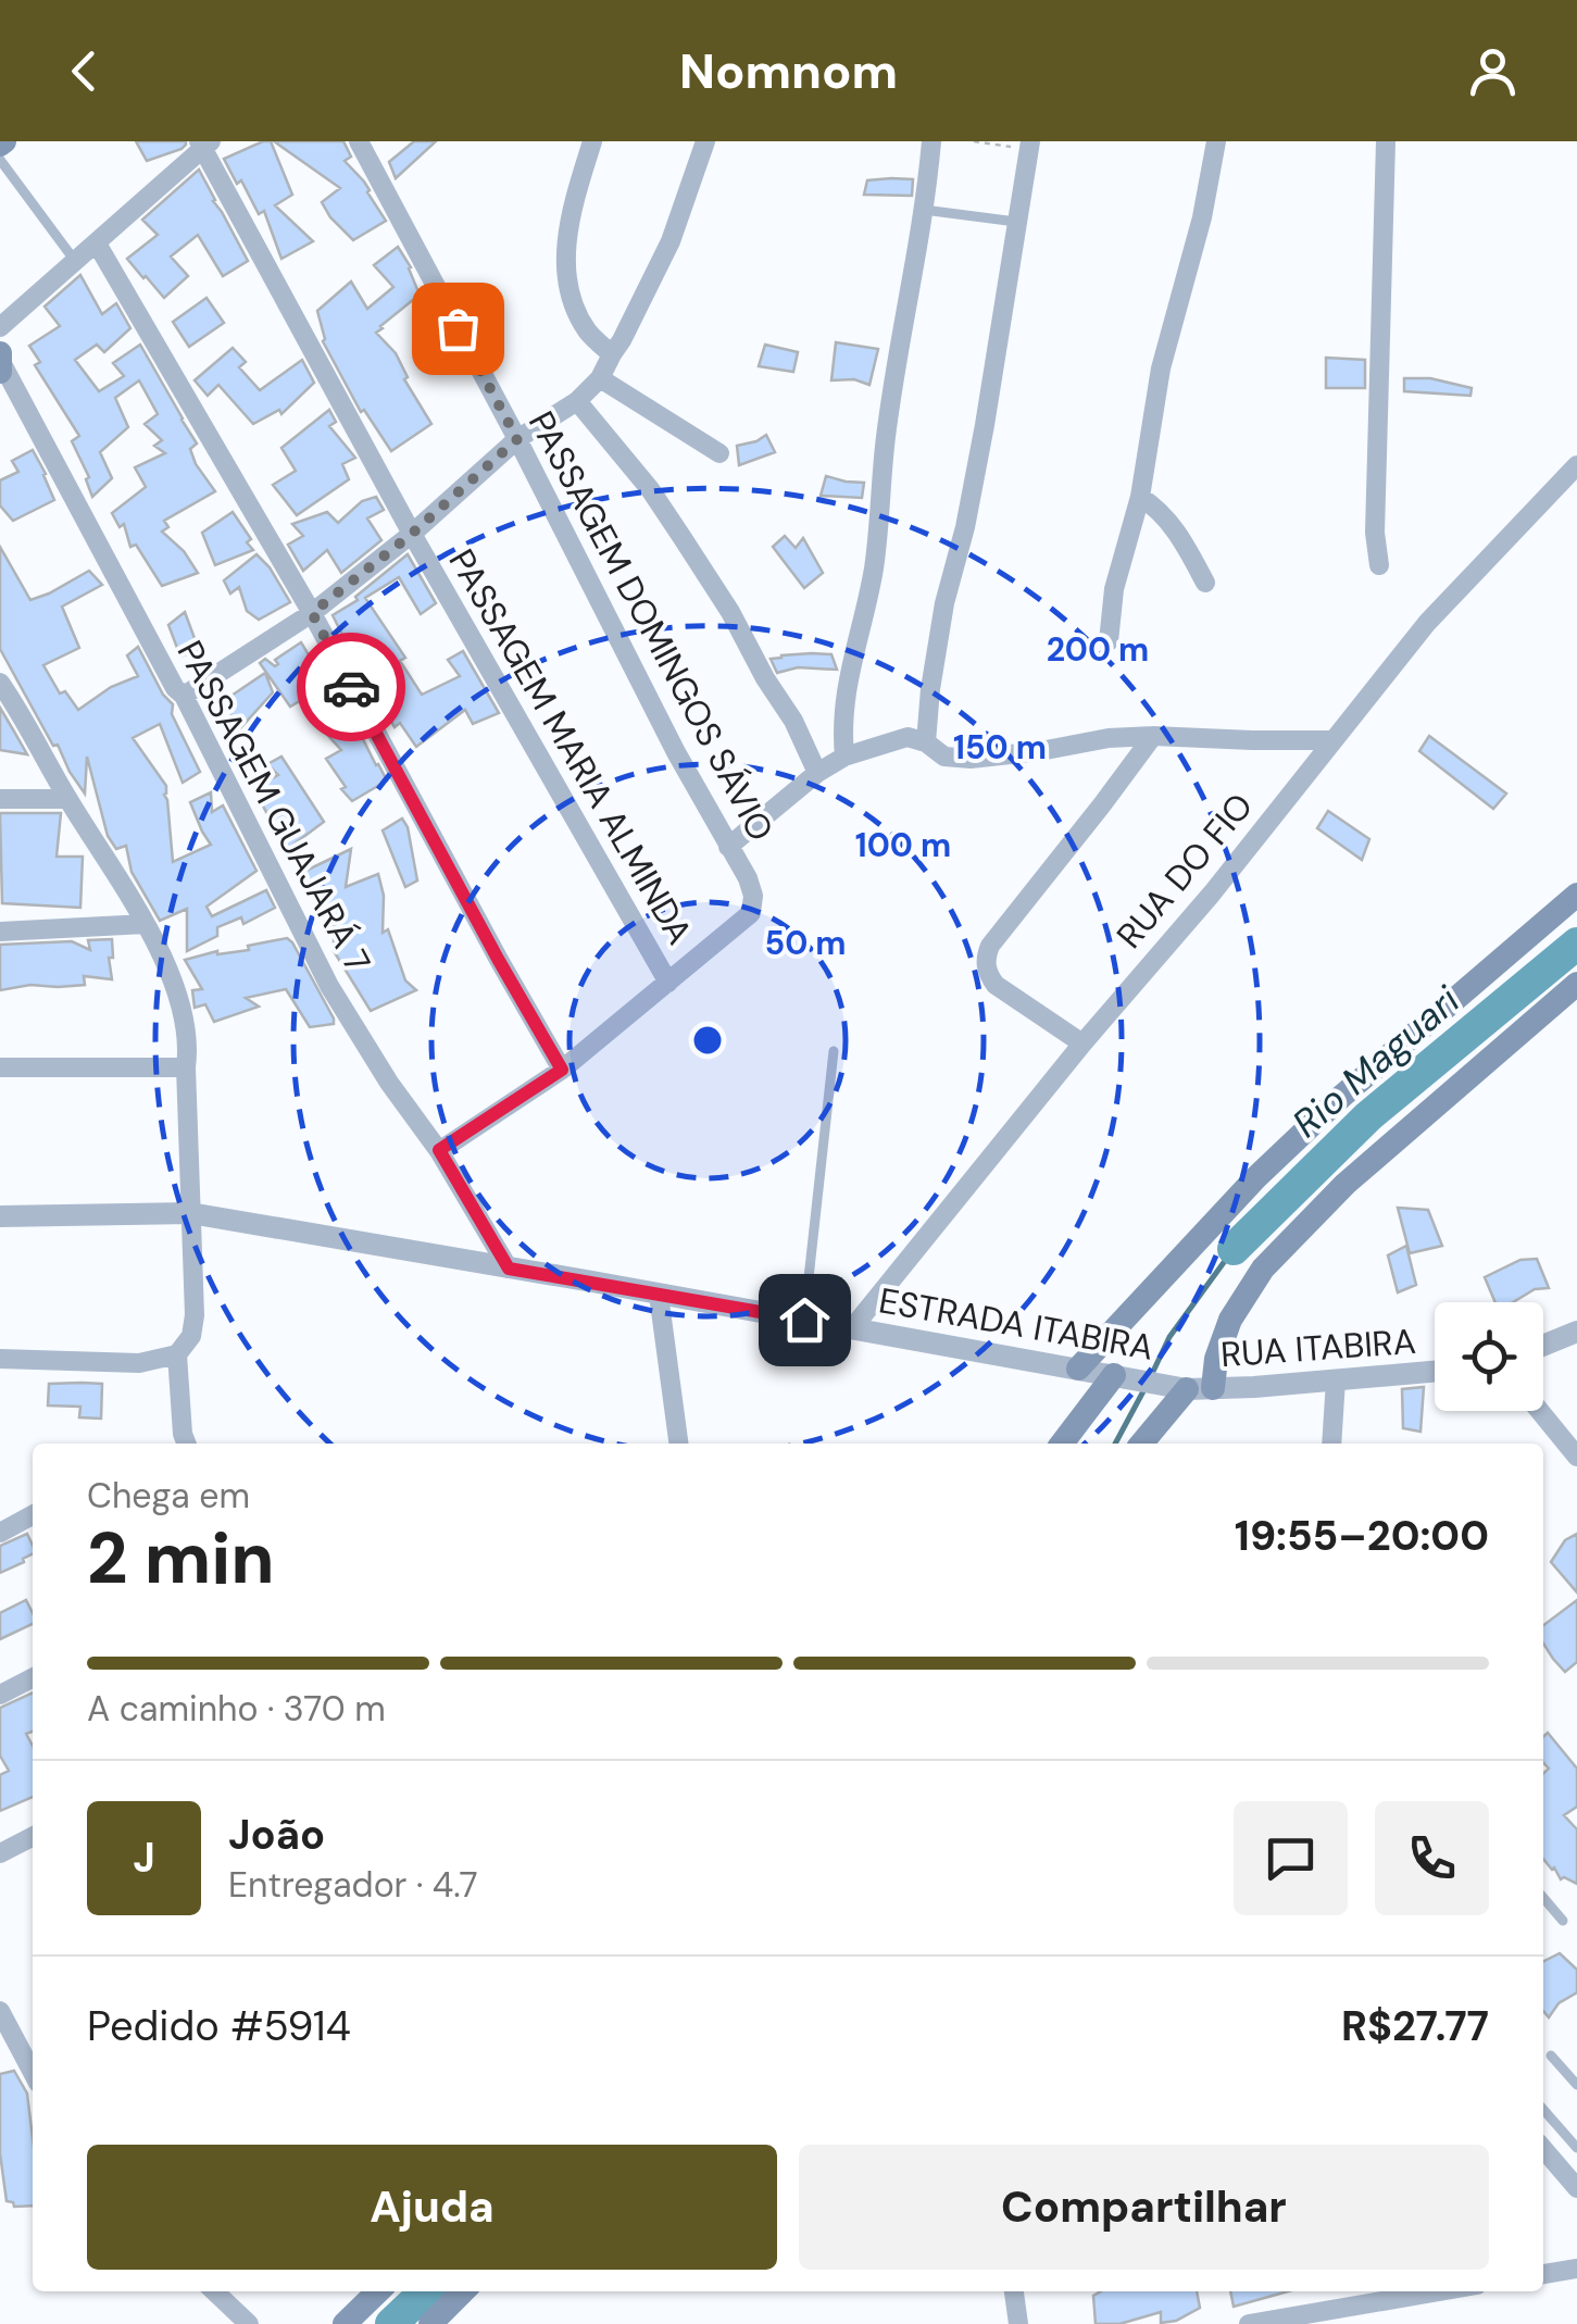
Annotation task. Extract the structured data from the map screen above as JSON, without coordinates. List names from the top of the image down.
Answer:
{
  "streets": {
    "street": [
      "PASSAGEM DOMINGOS SÁVIO",
      "PASSAGEM MARIA ALMINDA",
      "PASSAGEM GUAJARÁ 7",
      "RUA DO FIO",
      "ESTRADA ITABIRA",
      "RUA ITABIRA"
    ]
  },
  "crossings": [
    ["PASSAGEM DOMINGOS SÁVIO", "PASSAGEM MARIA ALMINDA"],
    ["PASSAGEM GUAJARÁ 7", "ESTRADA ITABIRA"],
    ["RUA DO FIO", "ESTRADA ITABIRA"],
    ["ESTRADA ITABIRA", "RUA ITABIRA"]
  ],
  "water": ["Rio Maguari"],
  "page": {
    "header": "Nomnom",
    "heading": ["2 min", "Chega em", "19:55–20:00"],
    "panel": [
      "João",
      "Entregador · 4.7",
      "Pedido #5914",
      "R$27.77"
    ],
    "bar": "A caminho · 370 m",
    "round": "J",
    "buttons": ["Ajuda", "Compartilhar"]
  },
  "rings": [
    "200 m",
    "150 m",
    "100 m",
    "50 m"
  ]
}
